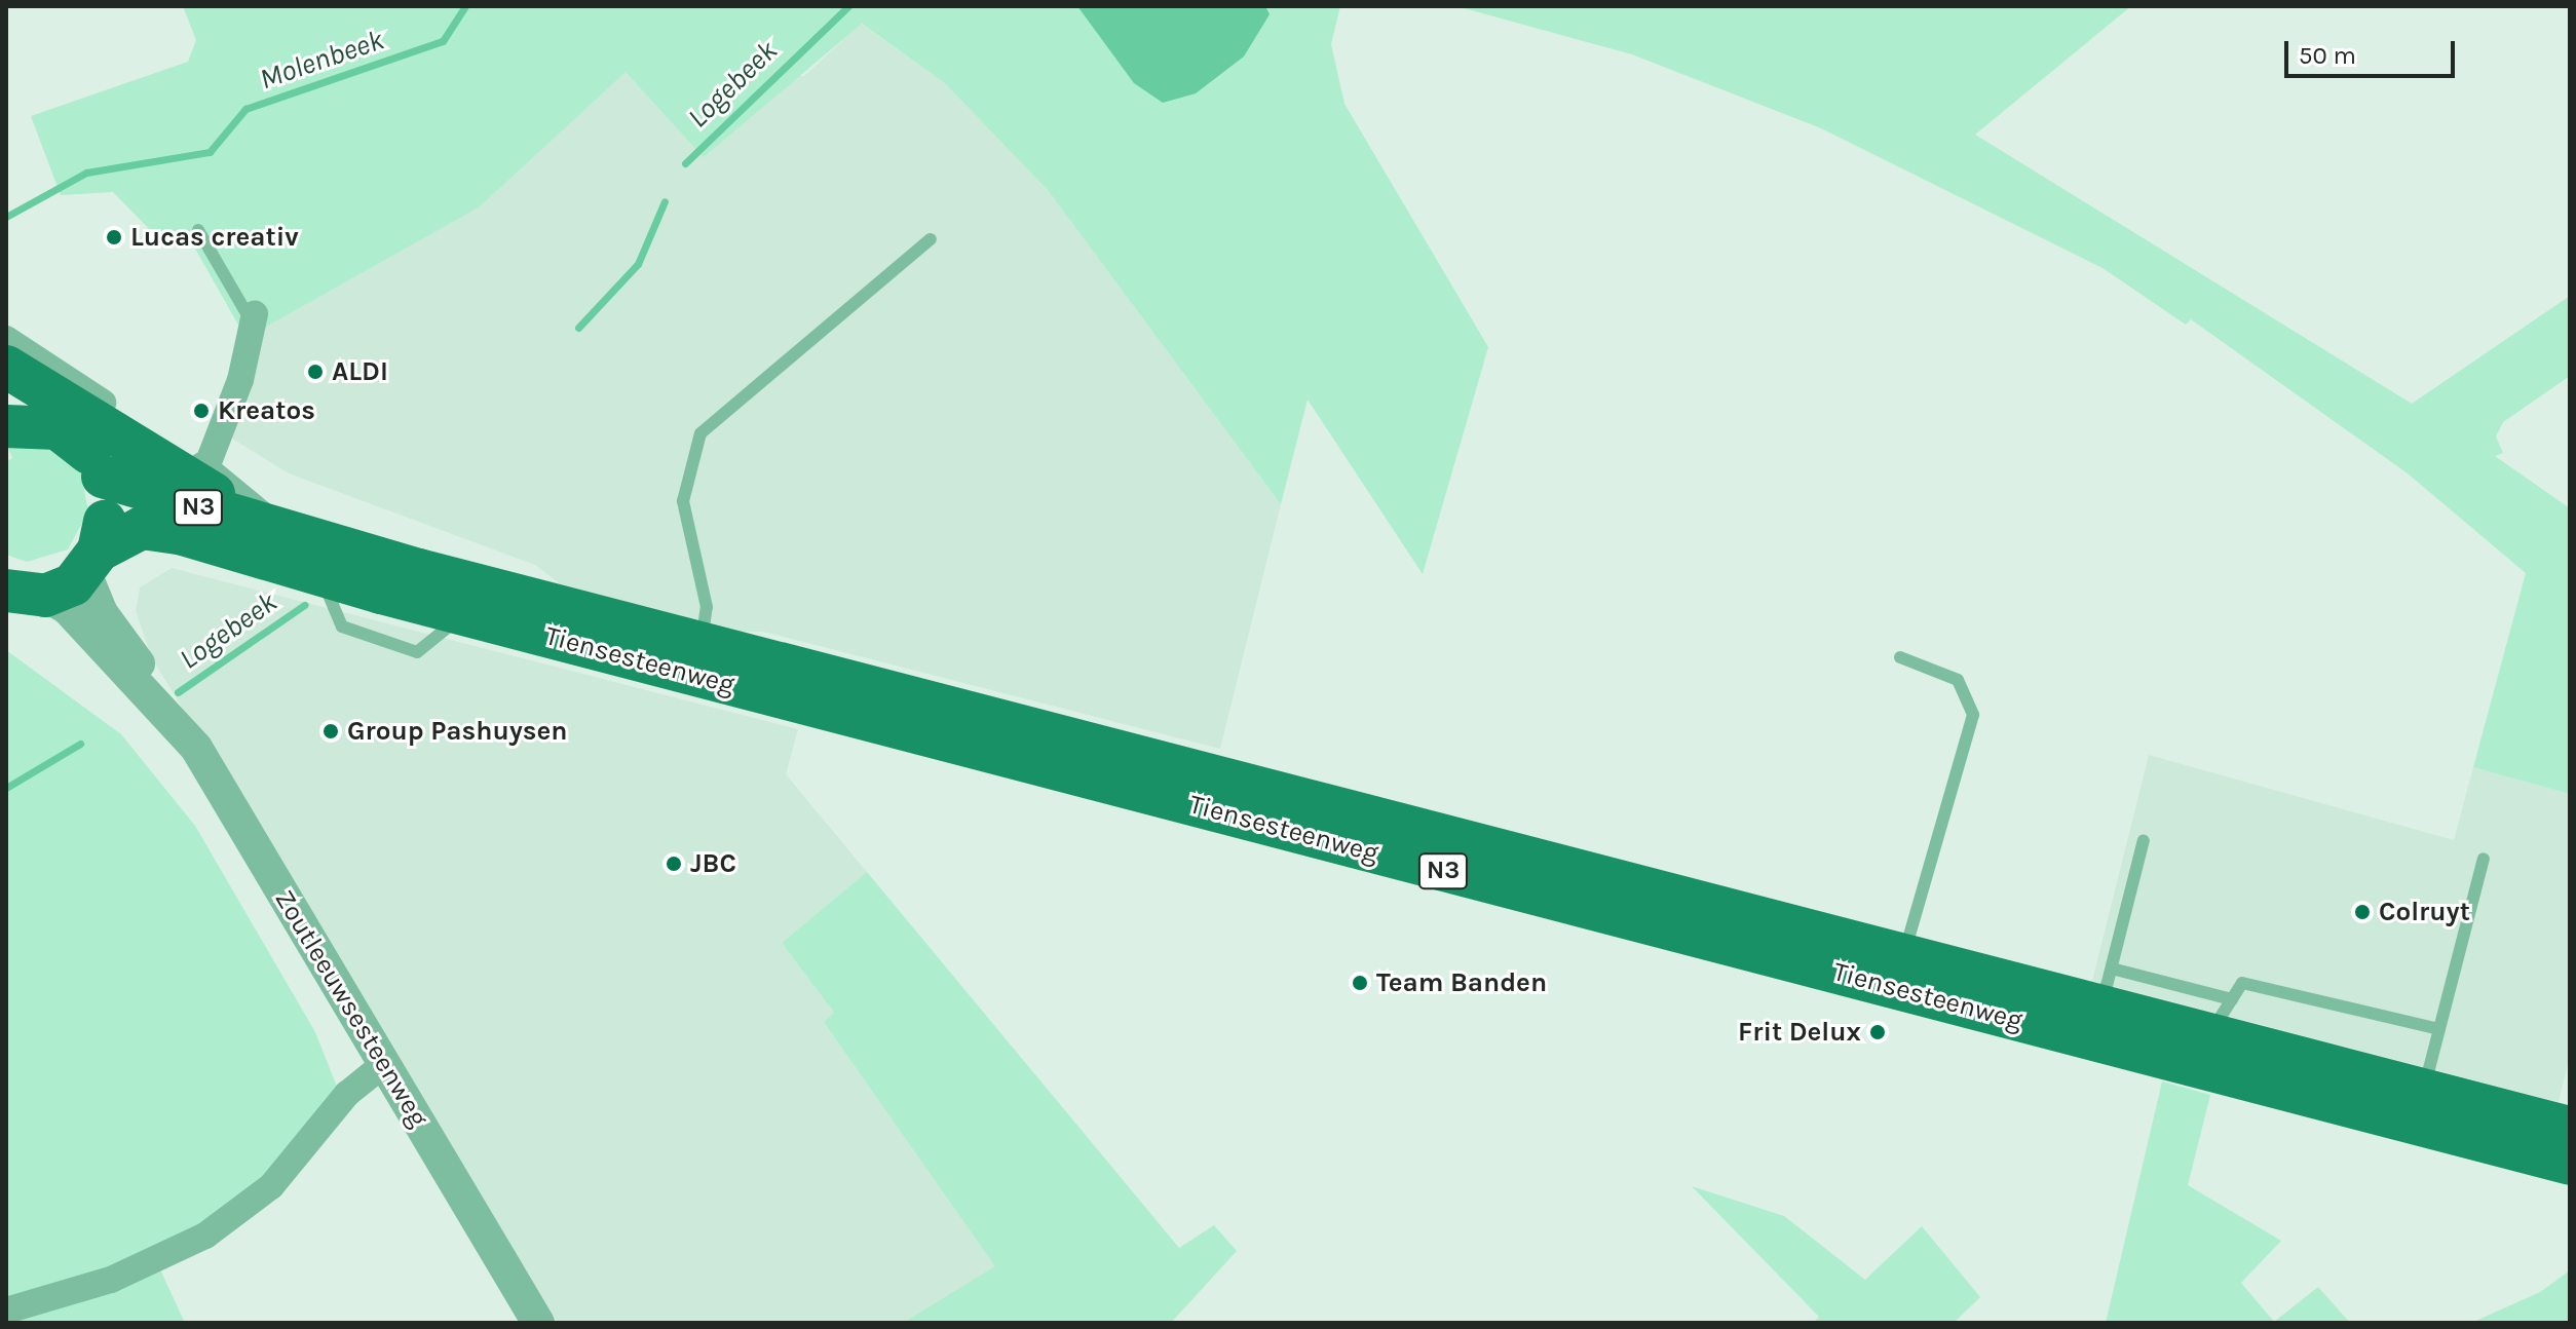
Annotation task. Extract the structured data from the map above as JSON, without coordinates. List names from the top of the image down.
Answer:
{
  "streets": {
    "main road": ["N3", "Tiensesteenweg"],
    "street": ["Zoutleeuwsesteenweg"]
  },
  "crossings": [
    ["N3", "Tiensesteenweg"],
    ["N3", "Zoutleeuwsesteenweg"],
    ["Tiensesteenweg", "Zoutleeuwsesteenweg"]
  ],
  "water": ["Molenbeek", "Logebeek"],
  "places": [
    "Lucas creativ",
    "ALDI",
    "Kreatos",
    "Group Pashuysen",
    "JBC",
    "Colruyt",
    "Team Banden",
    "Frit Delux"
  ],
  "scale_bar": "50 m"
}
